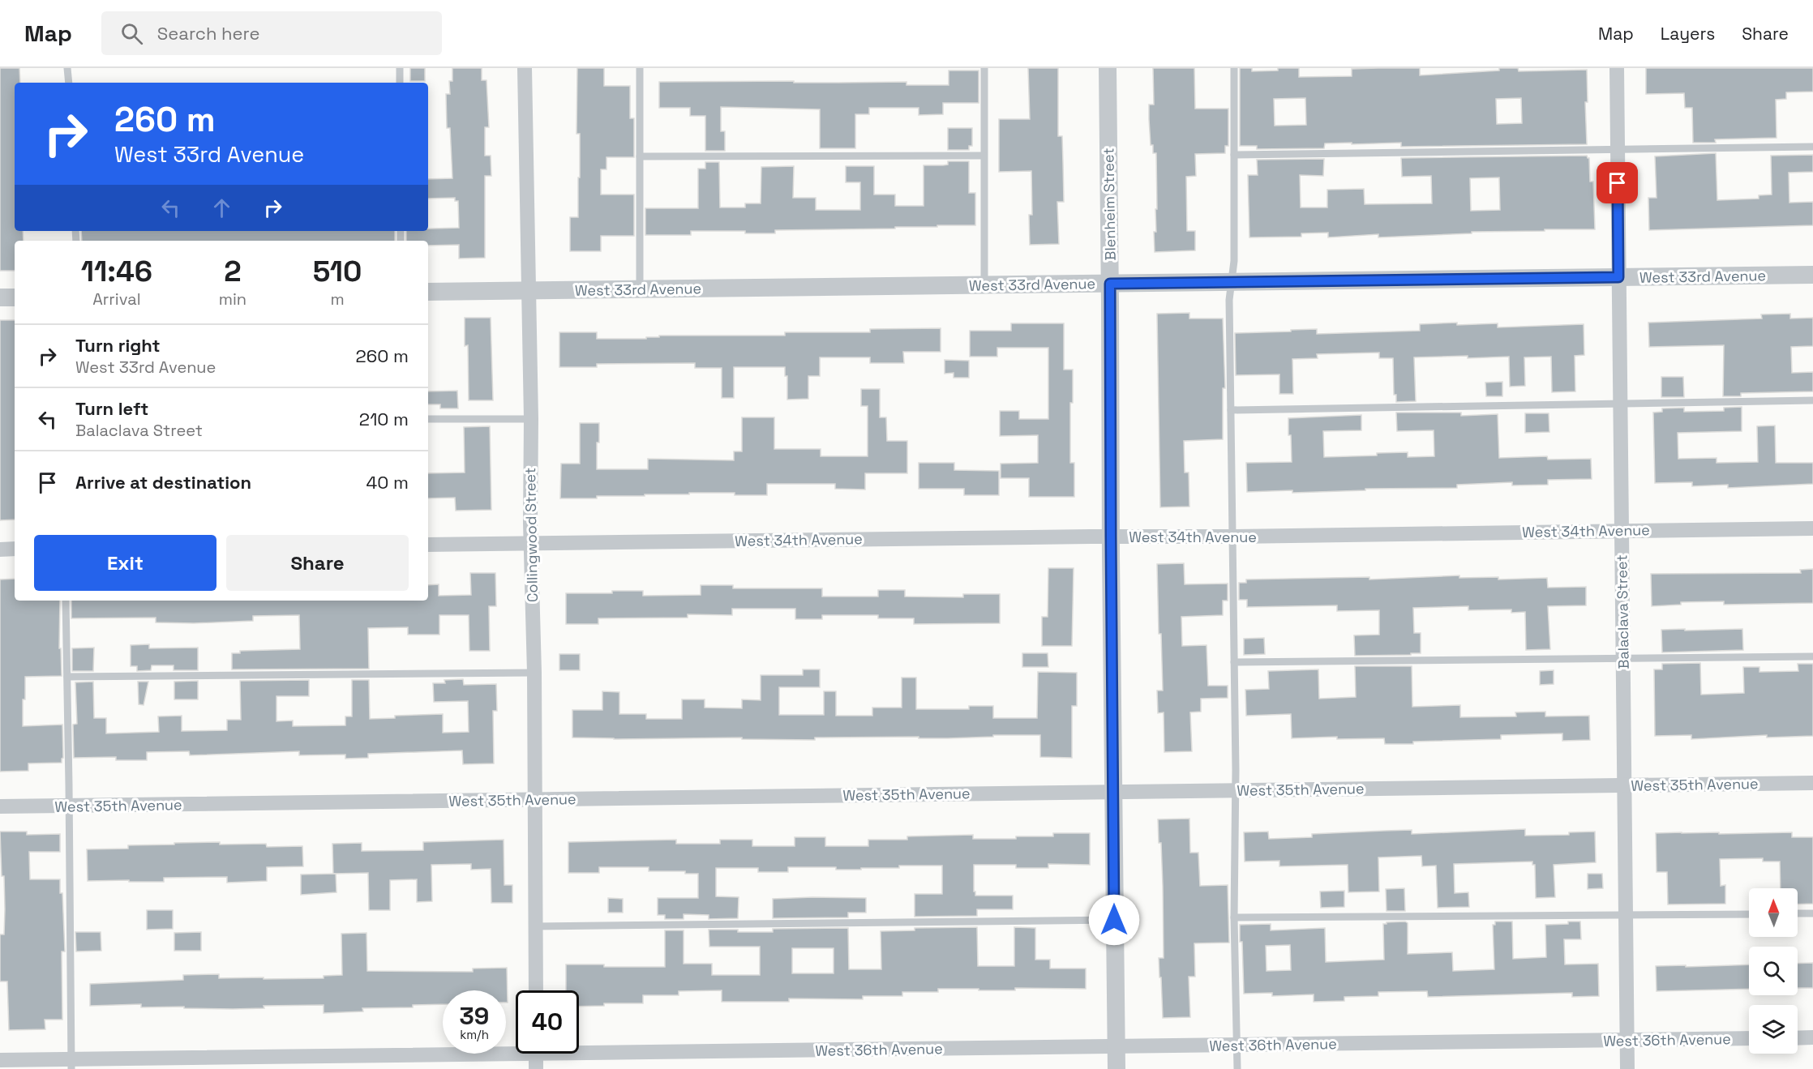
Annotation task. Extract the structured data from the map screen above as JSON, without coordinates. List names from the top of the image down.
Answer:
{
  "streets": {
    "street": [
      "Blenheim Street",
      "West 33rd Avenue",
      "West 34th Avenue",
      "Collingwood Street",
      "Balaclava Street",
      "West 35th Avenue",
      "West 36th Avenue"
    ]
  },
  "crossings": [
    ["Blenheim Street", "West 33rd Avenue"],
    ["Blenheim Street", "West 34th Avenue"],
    ["Blenheim Street", "West 35th Avenue"],
    ["Blenheim Street", "West 36th Avenue"],
    ["West 33rd Avenue", "Collingwood Street"],
    ["West 33rd Avenue", "Balaclava Street"],
    ["West 34th Avenue", "Collingwood Street"],
    ["West 34th Avenue", "Balaclava Street"],
    ["Collingwood Street", "West 35th Avenue"],
    ["Balaclava Street", "West 35th Avenue"],
    ["Balaclava Street", "West 36th Avenue"]
  ],
  "north": "top",
  "page": {
    "header": "Map",
    "search": "Search here",
    "nav": ["Map", "Layers", "Share"],
    "turn": ["260 m", "West 33rd Avenue"],
    "eta": [
      "11:46",
      "Arrival",
      "2",
      "min",
      "510",
      "m"
    ],
    "list": [
      {
        "name": "Turn right",
        "note": "West 33rd Avenue",
        "value": "260 m"
      },
      {
        "name": "Turn left",
        "note": "Balaclava Street",
        "value": "210 m"
      },
      {
        "name": "Arrive at destination",
        "value": "40 m"
      }
    ],
    "buttons": ["Exit", "Share"],
    "speed": "39 km/h",
    "limit": "40"
  }
}
